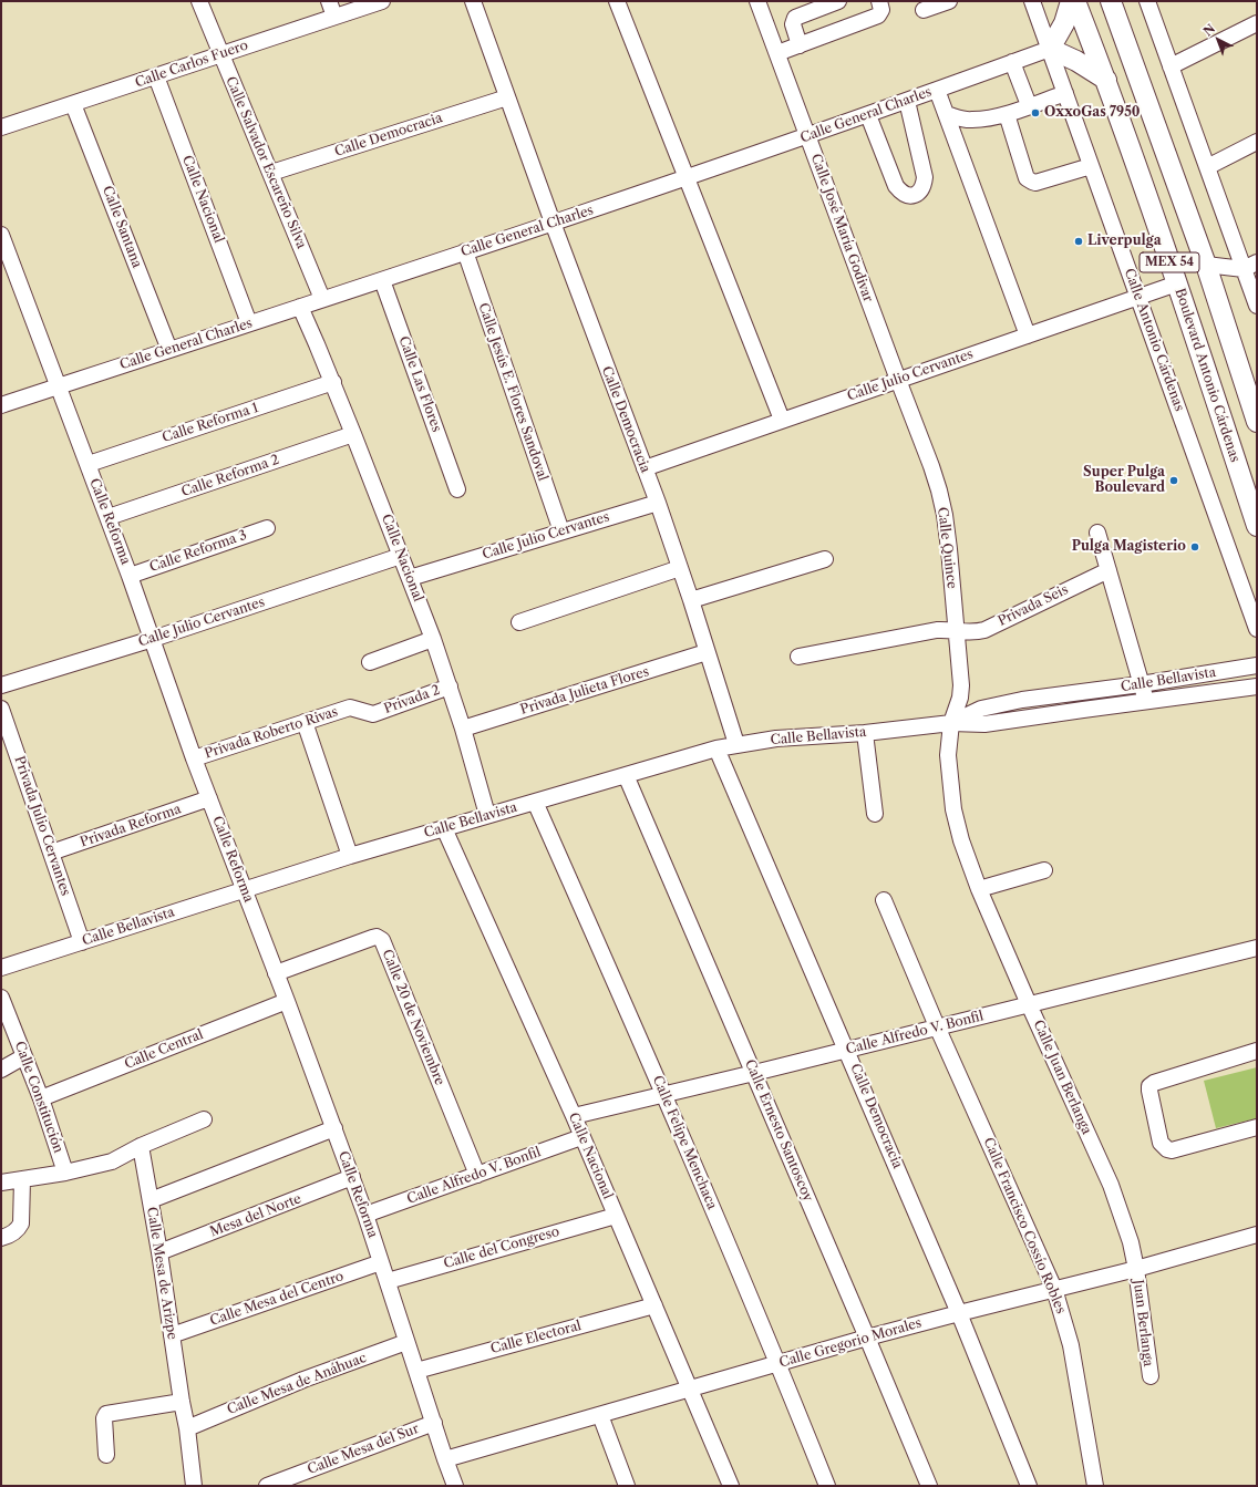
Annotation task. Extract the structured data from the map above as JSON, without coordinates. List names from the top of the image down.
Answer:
{
  "streets": {
    "main road": ["MEX 54", "Boulevard Antonio Cárdenas"],
    "street": [
      "Calle Carlos Fuero",
      "Calle General Charles",
      "Calle Democracia",
      "Calle Salvador Escareño Silva",
      "Calle Nacional",
      "Calle Santana",
      "Calle José María Godivar",
      "Calle Antonio Cárdenas",
      "Calle Julio Cervantes",
      "Calle Las Flores",
      "Calle Jesús E. Flores Sandoval",
      "Calle Reforma 1",
      "Calle Reforma 2",
      "Calle Reforma",
      "Calle Quince",
      "Calle Reforma 3",
      "Privada Seis",
      "Calle Bellavista",
      "Privada Julieta Flores",
      "Privada 2",
      "Privada Roberto Rivas",
      "Privada Julio Cervantes",
      "Privada Reforma",
      "Calle 20 de Noviembre",
      "Calle Alfredo V. Bonfil",
      "Calle Central",
      "Calle Juan Berlanga",
      "Calle Constitución",
      "Calle Ernesto Santoscoy",
      "Calle Felipe Menchaca",
      "Mesa del Norte",
      "Calle Francisco Cossío Robles",
      "Calle del Congreso",
      "Calle Mesa de Arizpe",
      "Calle Mesa del Centro",
      "Juan Berlanga",
      "Calle Electoral",
      "Calle Gregorio Morales",
      "Calle Mesa de Anáhuac",
      "Calle Mesa del Sur"
    ]
  },
  "crossings": [
    ["Calle Carlos Fuero", "Calle Salvador Escareño Silva"],
    ["Calle Carlos Fuero", "Calle Nacional"],
    ["Calle Carlos Fuero", "Calle Santana"],
    ["Calle General Charles", "Calle Democracia"],
    ["Calle General Charles", "Calle Salvador Escareño Silva"],
    ["Calle General Charles", "Calle Nacional"],
    ["Calle General Charles", "Calle Santana"],
    ["Calle General Charles", "Calle José María Godivar"],
    ["Calle General Charles", "Calle Antonio Cárdenas"],
    ["Calle General Charles", "Calle Las Flores"],
    ["Calle General Charles", "Calle Jesús E. Flores Sandoval"],
    ["Calle General Charles", "Calle Reforma"],
    ["Calle Democracia", "Calle Salvador Escareño Silva"],
    ["Calle Democracia", "Calle Julio Cervantes"],
    ["Calle Democracia", "Calle Bellavista"],
    ["Calle Democracia", "Privada Julieta Flores"],
    ["Calle Democracia", "Calle Alfredo V. Bonfil"],
    ["Calle Democracia", "Calle Gregorio Morales"],
    ["Calle Nacional", "Calle Julio Cervantes"],
    ["Calle Nacional", "Calle Reforma 1"],
    ["Calle Nacional", "Calle Reforma 2"],
    ["Calle Nacional", "Calle Bellavista"],
    ["Calle Nacional", "Privada Julieta Flores"],
    ["Calle Nacional", "Privada 2"],
    ["Calle Nacional", "Calle Alfredo V. Bonfil"],
    ["Calle Nacional", "Calle del Congreso"],
    ["Calle Nacional", "Calle Electoral"],
    ["Calle Nacional", "Calle Gregorio Morales"],
    ["Calle José María Godivar", "Calle Julio Cervantes"],
    ["Calle José María Godivar", "Calle Quince"],
    ["Calle Antonio Cárdenas", "Calle Julio Cervantes"],
    ["Calle Julio Cervantes", "Boulevard Antonio Cárdenas"],
    ["Calle Julio Cervantes", "Calle Jesús E. Flores Sandoval"],
    ["Calle Julio Cervantes", "Calle Reforma"],
    ["Calle Julio Cervantes", "Calle Quince"],
    ["Calle Reforma 1", "Calle Reforma"],
    ["Calle Reforma 2", "Calle Reforma"],
    ["Calle Reforma", "Calle Reforma 3"],
    ["Calle Reforma", "Calle Bellavista"],
    ["Calle Reforma", "Privada Roberto Rivas"],
    ["Calle Reforma", "Privada Reforma"],
    ["Calle Reforma", "Calle 20 de Noviembre"],
    ["Calle Reforma", "Calle Alfredo V. Bonfil"],
    ["Calle Reforma", "Calle Central"],
    ["Calle Reforma", "Mesa del Norte"],
    ["Calle Reforma", "Calle del Congreso"],
    ["Calle Reforma", "Calle Mesa del Centro"],
    ["Calle Reforma", "Calle Electoral"],
    ["Calle Reforma", "Calle Gregorio Morales"],
    ["Calle Reforma", "Calle Mesa de Anáhuac"],
    ["Calle Reforma", "Calle Mesa del Sur"],
    ["Calle Quince", "Privada Seis"],
    ["Calle Quince", "Calle Bellavista"],
    ["Calle Quince", "Calle Juan Berlanga"],
    ["Calle Bellavista", "Privada Julio Cervantes"],
    ["Calle Bellavista", "Calle Juan Berlanga"],
    ["Calle Bellavista", "Calle Ernesto Santoscoy"],
    ["Calle Bellavista", "Calle Felipe Menchaca"],
    ["Privada 2", "Privada Roberto Rivas"],
    ["Privada Julio Cervantes", "Privada Reforma"],
    ["Calle 20 de Noviembre", "Calle Alfredo V. Bonfil"],
    ["Calle Alfredo V. Bonfil", "Calle Juan Berlanga"],
    ["Calle Alfredo V. Bonfil", "Calle Ernesto Santoscoy"],
    ["Calle Alfredo V. Bonfil", "Calle Felipe Menchaca"],
    ["Calle Alfredo V. Bonfil", "Calle Francisco Cossío Robles"],
    ["Calle Central", "Calle Constitución"],
    ["Calle Juan Berlanga", "Juan Berlanga"],
    ["Calle Juan Berlanga", "Calle Gregorio Morales"],
    ["Calle Ernesto Santoscoy", "Calle Gregorio Morales"],
    ["Calle Felipe Menchaca", "Calle Gregorio Morales"],
    ["Mesa del Norte", "Calle Mesa de Arizpe"],
    ["Calle Francisco Cossío Robles", "Calle Gregorio Morales"],
    ["Calle Mesa de Arizpe", "Calle Mesa del Centro"],
    ["Calle Mesa de Arizpe", "Calle Mesa de Anáhuac"],
    ["Juan Berlanga", "Calle Gregorio Morales"]
  ],
  "places": [
    "OxxoGas 7950",
    "Liverpulga",
    "Super Pulga Boulevard",
    "Pulga Magisterio"
  ],
  "north": "top left"
}
